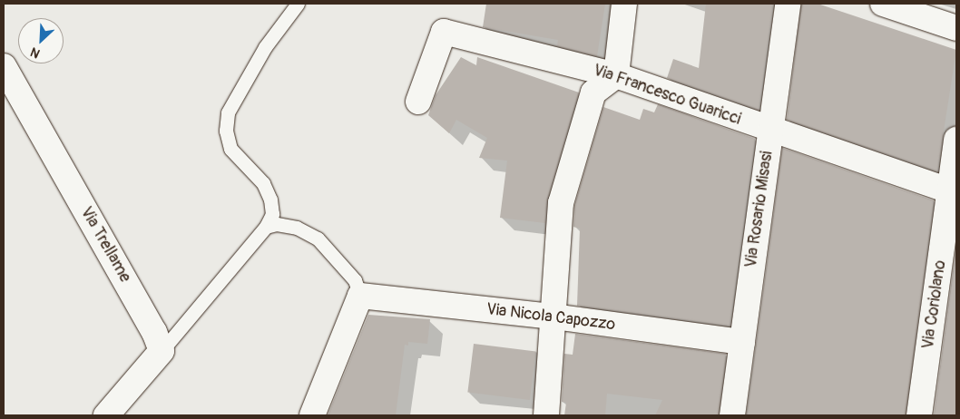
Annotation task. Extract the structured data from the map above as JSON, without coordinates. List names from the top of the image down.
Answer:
{
  "streets": {
    "street": [
      "Via Francesco Guaricci",
      "Via Rosario Misasi",
      "Via Trellame",
      "Via Coriolano",
      "Via Nicola Capozzo"
    ]
  },
  "crossings": [
    ["Via Francesco Guaricci", "Via Rosario Misasi"],
    ["Via Francesco Guaricci", "Via Coriolano"],
    ["Via Rosario Misasi", "Via Nicola Capozzo"]
  ],
  "north": "bottom left"
}
